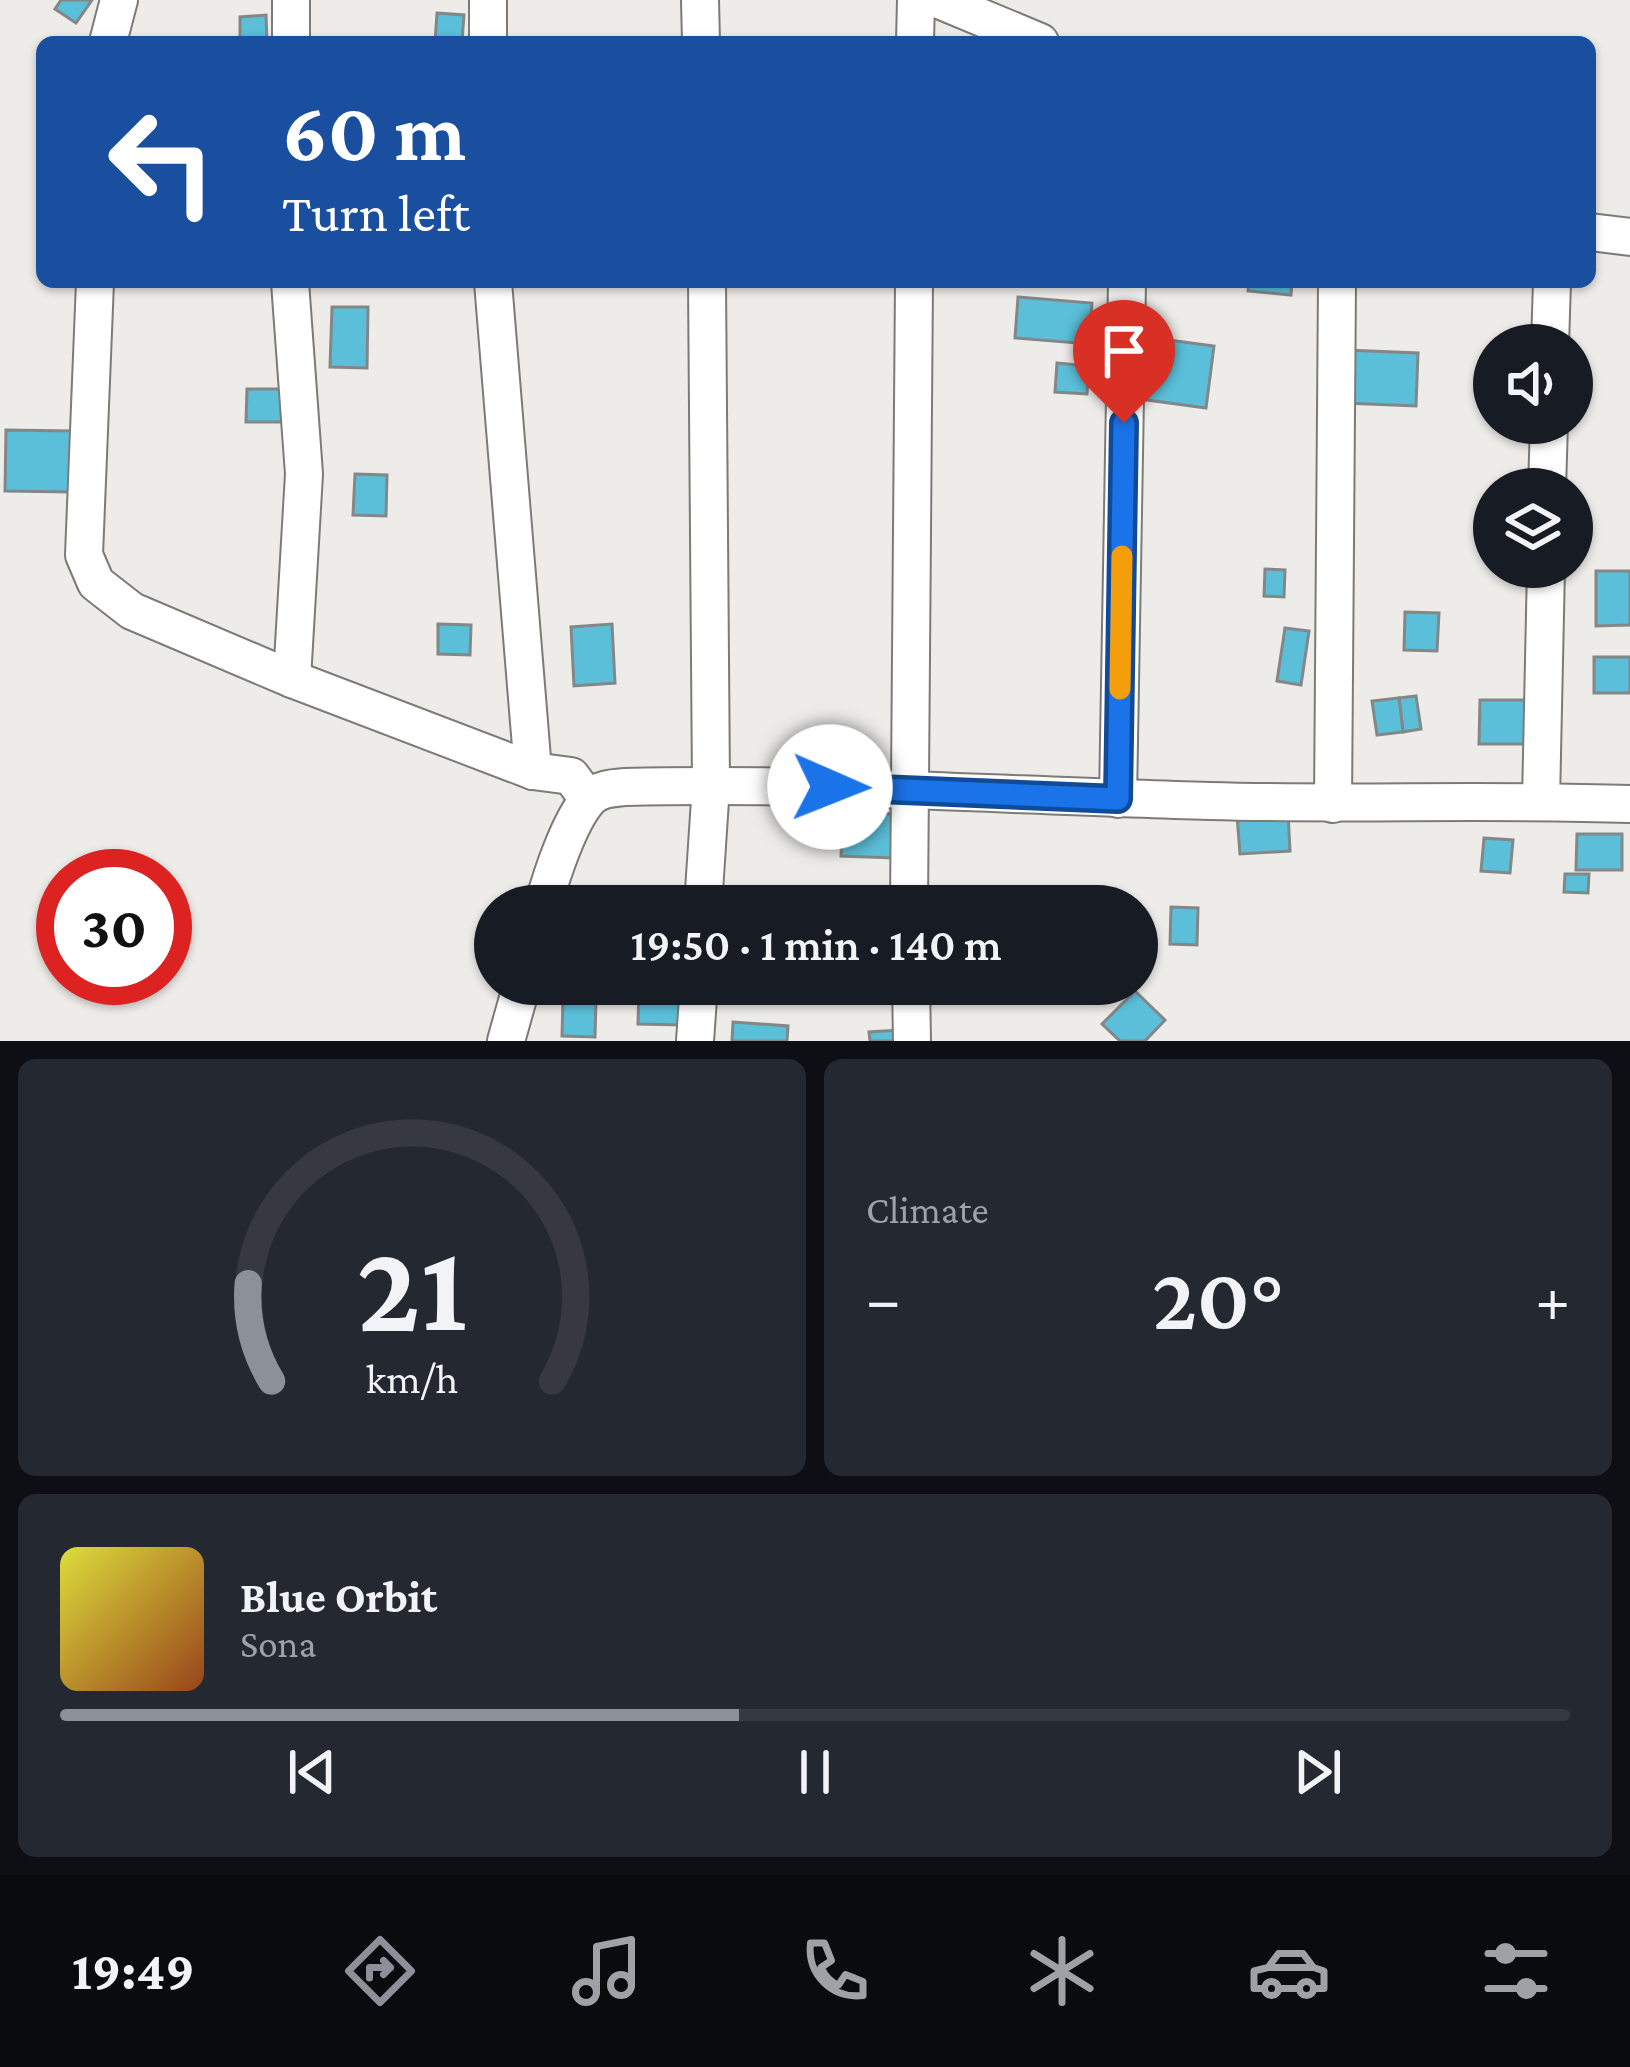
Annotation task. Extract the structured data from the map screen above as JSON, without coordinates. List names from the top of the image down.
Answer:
{
  "page": {
    "turn": ["60 m", "Turn left"],
    "limit": "30",
    "trip": "19:50 · 1 min · 140 m",
    "tile": "Climate",
    "heat": ["−", "20°", "+"],
    "song": ["Blue Orbit", "Sona"],
    "tabs": "19:49",
    "gauge": ["21", "km/h"]
  }
}
